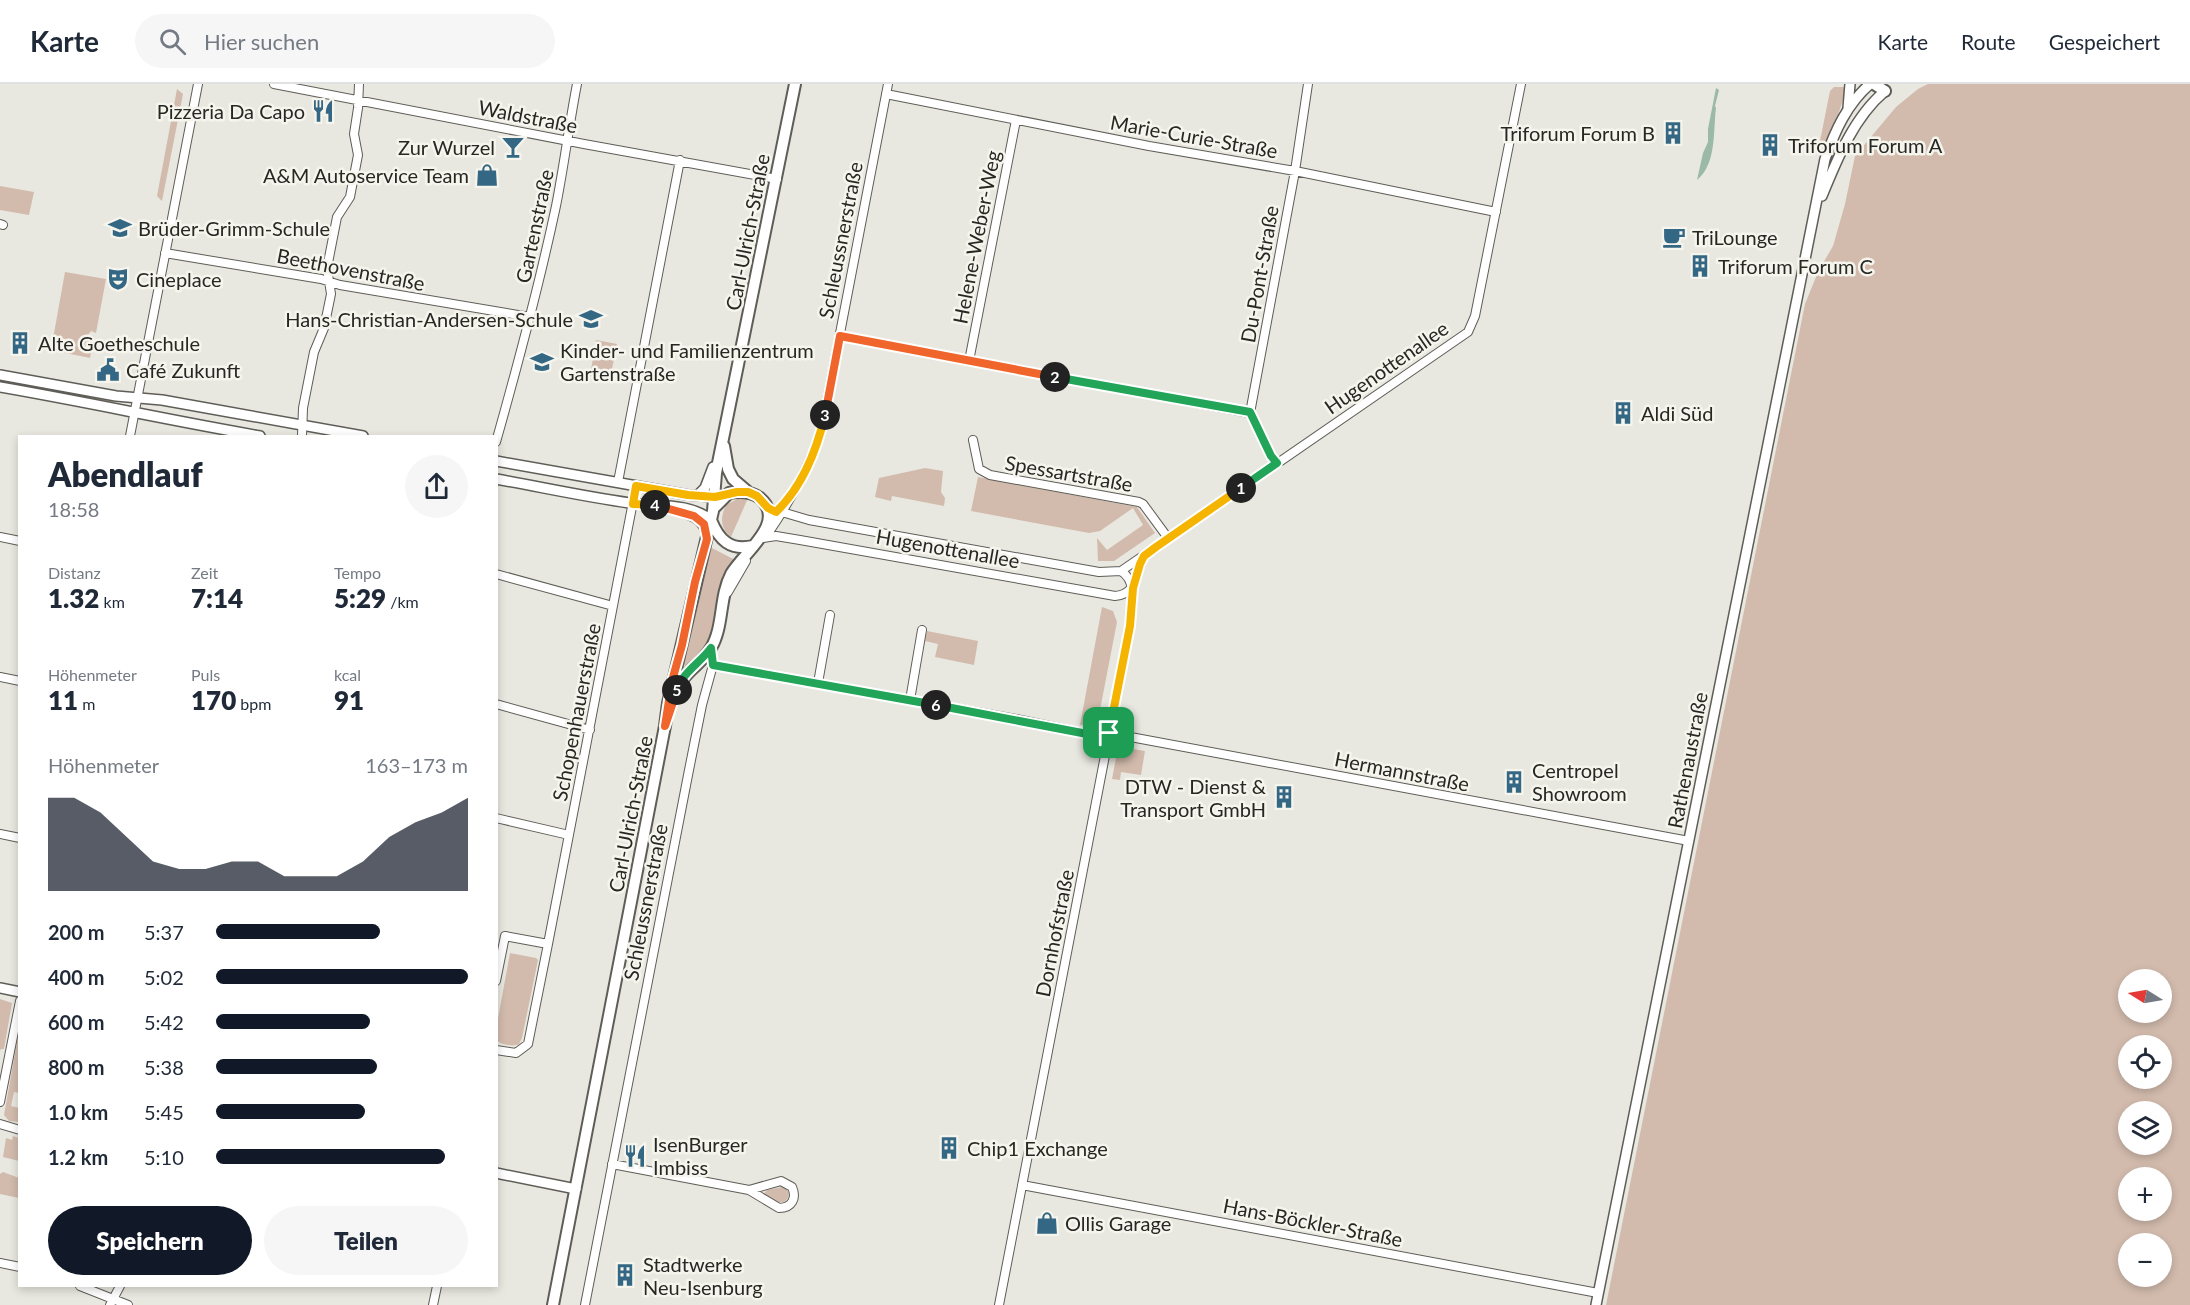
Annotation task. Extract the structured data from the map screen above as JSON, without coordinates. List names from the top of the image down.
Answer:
{
  "streets": {
    "main road": ["Carl-Ulrich-Straße", "Schleussnerstraße", "Hugenottenallee"],
    "street": [
      "Waldstraße",
      "Marie-Curie-Straße",
      "Gartenstraße",
      "Helene-Weber-Weg",
      "Beethovenstraße",
      "Du-Pont-Straße",
      "Spessartstraße",
      "Schopenhauerstraße",
      "Rathenaustraße",
      "Hermannstraße",
      "Dornhofstraße",
      "Hans-Böckler-Straße"
    ]
  },
  "crossings": [
    ["Waldstraße", "Gartenstraße"],
    ["Waldstraße", "Carl-Ulrich-Straße"],
    ["Marie-Curie-Straße", "Helene-Weber-Weg"],
    ["Marie-Curie-Straße", "Schleussnerstraße"],
    ["Marie-Curie-Straße", "Du-Pont-Straße"],
    ["Marie-Curie-Straße", "Hugenottenallee"],
    ["Gartenstraße", "Beethovenstraße"],
    ["Carl-Ulrich-Straße", "Schleussnerstraße"],
    ["Carl-Ulrich-Straße", "Hugenottenallee"],
    ["Schleussnerstraße", "Hugenottenallee"],
    ["Schleussnerstraße", "Hermannstraße"],
    ["Hugenottenallee", "Spessartstraße"],
    ["Hugenottenallee", "Dornhofstraße"],
    ["Rathenaustraße", "Hermannstraße"],
    ["Rathenaustraße", "Hans-Böckler-Straße"],
    ["Hermannstraße", "Dornhofstraße"],
    ["Dornhofstraße", "Hans-Böckler-Straße"]
  ],
  "places": {
    "restaurant": ["Pizzeria Da Capo", "IsenBurger Imbiss"],
    "building": [
      "Triforum Forum B",
      "Triforum Forum A",
      "Triforum Forum C",
      "Alte Goetheschule",
      "Aldi Süd",
      "Centropel Showroom",
      "DTW - Dienst & Transport GmbH",
      "Chip1 Exchange",
      "Stadtwerke Neu-Isenburg"
    ],
    "bar": ["Zur Wurzel"],
    "shop": ["A&M Autoservice Team", "Ollis Garage"],
    "school or university": ["Brüder-Grimm-Schule", "Hans-Christian-Andersen-Schule", "Kinder- und Familienzentrum Gartenstraße"],
    "cafe": ["TriLounge"],
    "theatre": ["Cineplace"],
    "public building": ["Café Zukunft"]
  },
  "north": "left",
  "page": {
    "header": "Karte",
    "search": "Hier suchen",
    "nav": ["Karte", "Route", "Gespeichert"],
    "pins": [
      "2",
      "3",
      "1",
      "4",
      "5",
      "6"
    ],
    "heading": ["Abendlauf", "18:58"],
    "stats": [
      ["Distanz", "1.32 km"],
      ["Zeit", "7:14"],
      ["Tempo", "5:29 /km"],
      ["Höhenmeter", "11 m"],
      ["Puls", "170 bpm"],
      ["kcal", "91"]
    ],
    "chart": ["Höhenmeter", "163–173 m"],
    "list": [
      {
        "name": "200 m",
        "note": "5:37"
      },
      {
        "name": "400 m",
        "note": "5:02"
      },
      {
        "name": "600 m",
        "note": "5:42"
      },
      {
        "name": "800 m",
        "note": "5:38"
      },
      {
        "name": "1.0 km",
        "note": "5:45"
      },
      {
        "name": "1.2 km",
        "note": "5:10"
      }
    ],
    "map_buttons": ["+", "−"],
    "buttons": ["Speichern", "Teilen"]
  }
}
